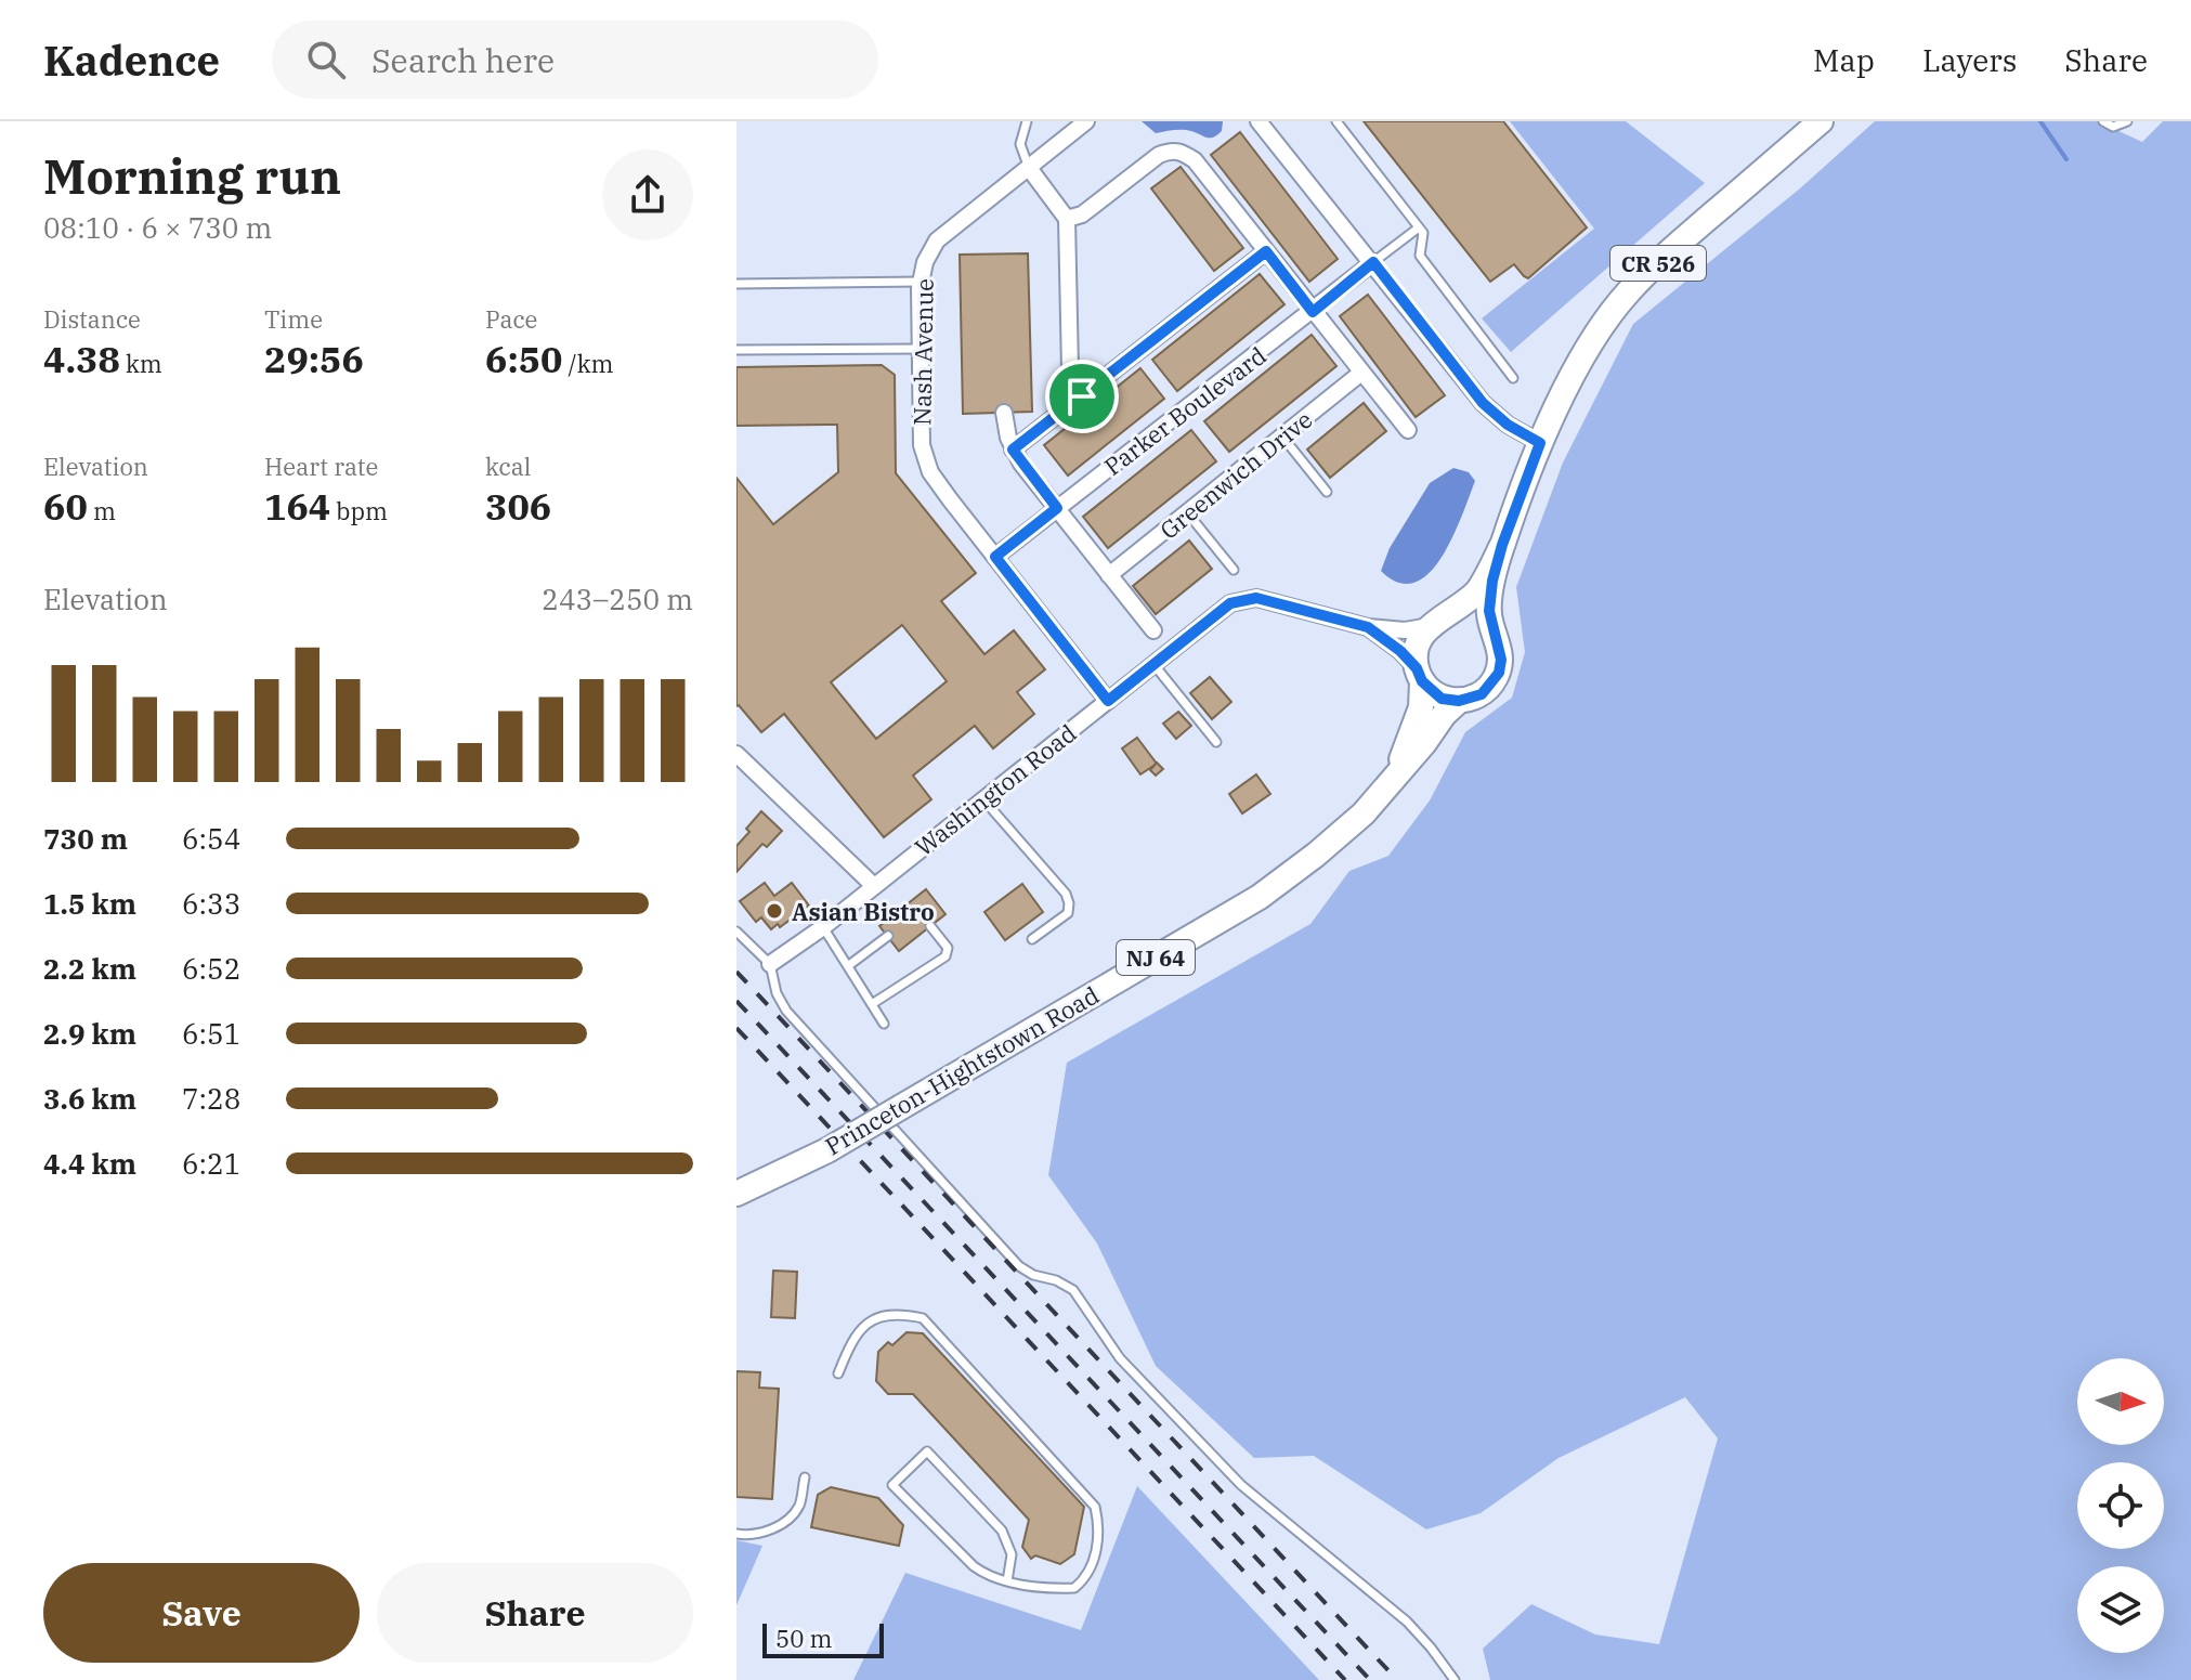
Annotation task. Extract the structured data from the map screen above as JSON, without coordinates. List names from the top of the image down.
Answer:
{
  "streets": {
    "main road": ["CR 526", "NJ 64", "Princeton-Hightstown Road"],
    "street": [
      "Nash Avenue",
      "Parker Boulevard",
      "Greenwich Drive",
      "Washington Road"
    ]
  },
  "crossings": [
    ["CR 526", "Washington Road"],
    ["CR 526", "Princeton-Hightstown Road"],
    ["Nash Avenue", "Parker Boulevard"],
    ["Nash Avenue", "Washington Road"],
    ["Washington Road", "Princeton-Hightstown Road"]
  ],
  "places": ["Asian Bistro"],
  "scale_bar": "50 m",
  "north": "right",
  "page": {
    "header": "Kadence",
    "search": "Search here",
    "nav": ["Map", "Layers", "Share"],
    "heading": ["Morning run", "08:10 · 6 × 730 m"],
    "stats": [
      ["Distance", "4.38 km"],
      ["Time", "29:56"],
      ["Pace", "6:50 /km"],
      ["Elevation", "60 m"],
      ["Heart rate", "164 bpm"],
      ["kcal", "306"]
    ],
    "chart": ["Elevation", "243–250 m"],
    "list": [
      {
        "name": "730 m",
        "note": "6:54"
      },
      {
        "name": "1.5 km",
        "note": "6:33"
      },
      {
        "name": "2.2 km",
        "note": "6:52"
      },
      {
        "name": "2.9 km",
        "note": "6:51"
      },
      {
        "name": "3.6 km",
        "note": "7:28"
      },
      {
        "name": "4.4 km",
        "note": "6:21"
      }
    ],
    "buttons": ["Save", "Share"],
    "scale": "50 m"
  }
}
